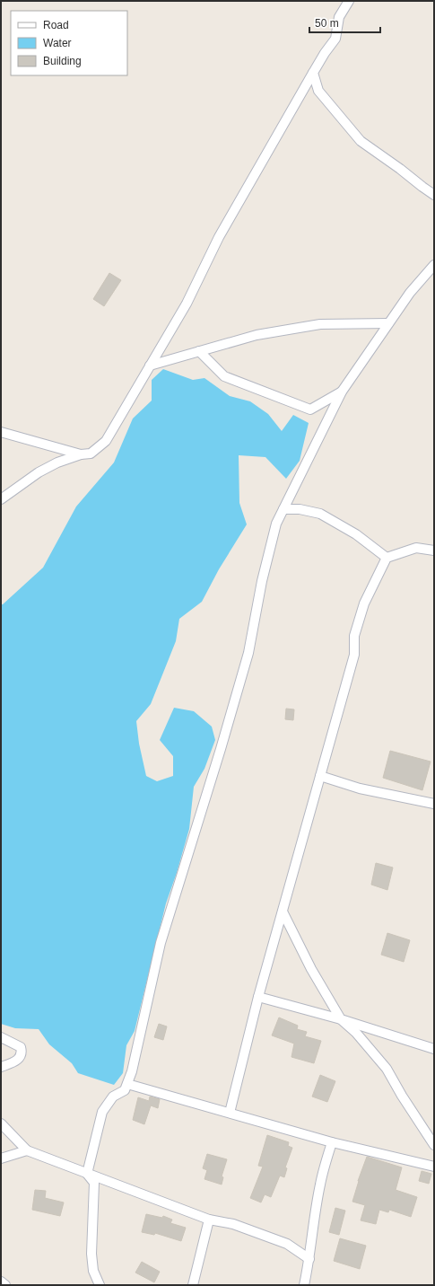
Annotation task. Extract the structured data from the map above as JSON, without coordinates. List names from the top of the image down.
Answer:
{
  "legend": ["Road", "Water", "Building"],
  "scale_bar": "50 m"
}
